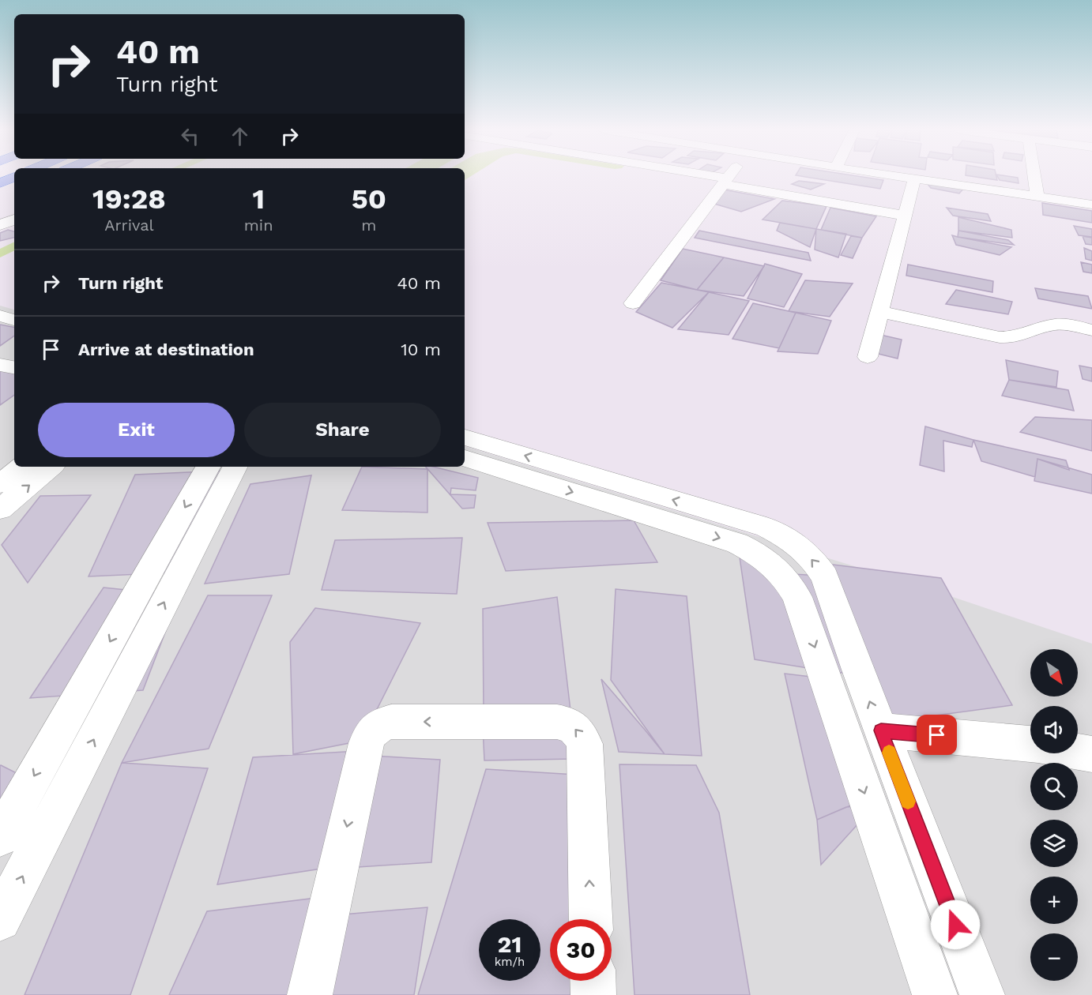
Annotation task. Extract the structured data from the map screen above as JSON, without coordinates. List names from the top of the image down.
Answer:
{
  "north": "bottom right",
  "page": {
    "turn": ["40 m", "Turn right"],
    "eta": [
      "19:28",
      "Arrival",
      "1",
      "min",
      "50",
      "m"
    ],
    "list": [
      {
        "name": "Turn right",
        "value": "40 m"
      },
      {
        "name": "Arrive at destination",
        "value": "10 m"
      }
    ],
    "buttons": ["Exit", "Share"],
    "map_buttons": ["+", "−"],
    "speed": "21 km/h",
    "limit": "30"
  }
}
